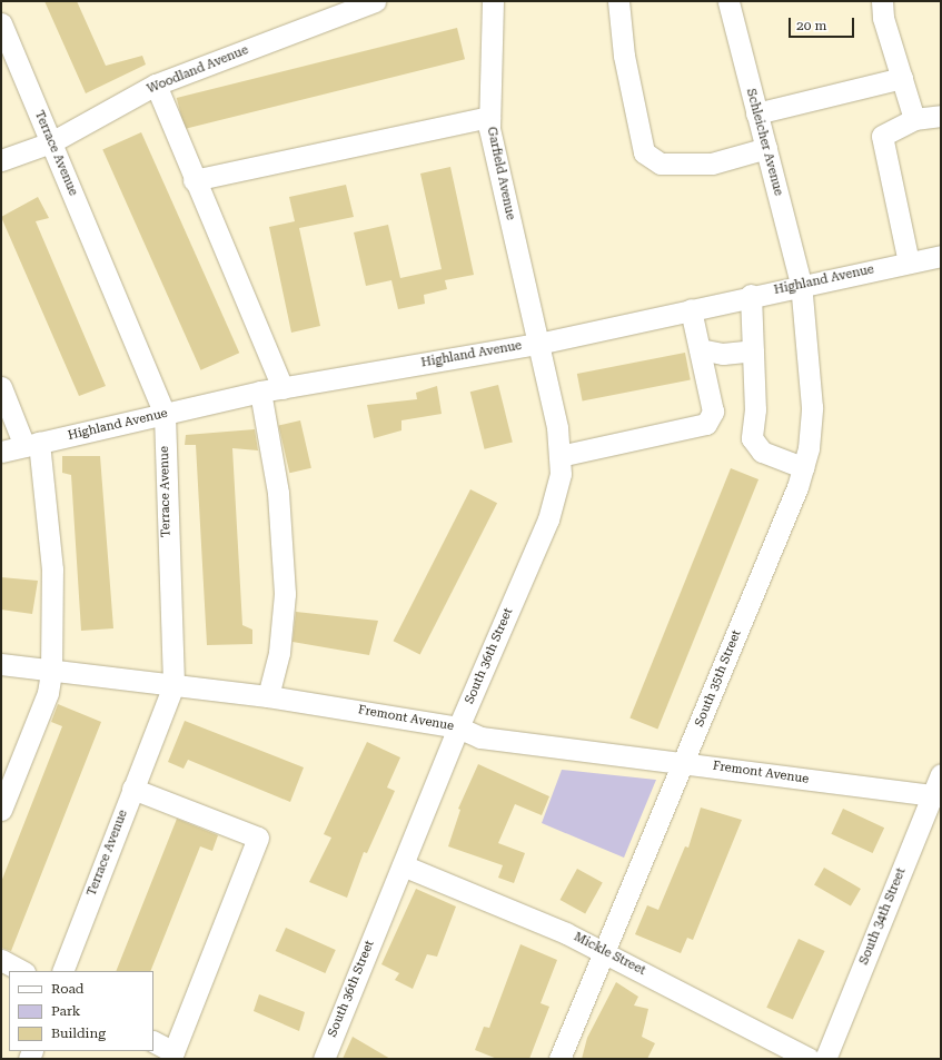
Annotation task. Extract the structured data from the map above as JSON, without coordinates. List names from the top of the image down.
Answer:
{
  "streets": {
    "street": [
      "Woodland Avenue",
      "Schleicher Avenue",
      "Terrace Avenue",
      "Garfield Avenue",
      "Highland Avenue",
      "South 36th Street",
      "South 35th Street",
      "Fremont Avenue",
      "South 34th Street",
      "Mickle Street"
    ]
  },
  "crossings": [
    ["Woodland Avenue", "Terrace Avenue"],
    ["Schleicher Avenue", "Highland Avenue"],
    ["Schleicher Avenue", "South 35th Street"],
    ["Terrace Avenue", "Highland Avenue"],
    ["Terrace Avenue", "Fremont Avenue"],
    ["Garfield Avenue", "Highland Avenue"],
    ["Garfield Avenue", "South 36th Street"],
    ["Highland Avenue", "South 36th Street"],
    ["Highland Avenue", "South 35th Street"],
    ["South 36th Street", "Fremont Avenue"],
    ["South 36th Street", "Mickle Street"],
    ["South 35th Street", "Fremont Avenue"],
    ["South 35th Street", "Mickle Street"],
    ["Fremont Avenue", "South 34th Street"]
  ],
  "legend": ["Road", "Park", "Building"],
  "scale_bar": "20 m"
}
